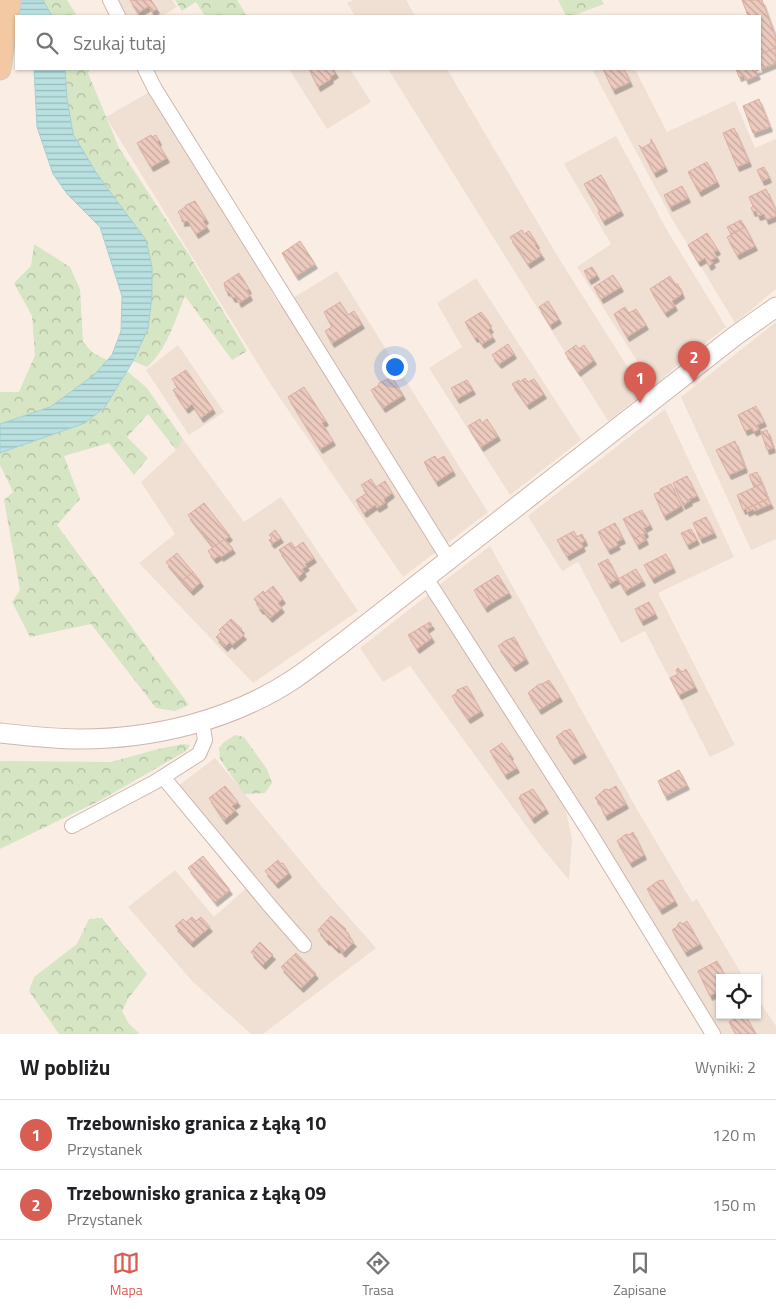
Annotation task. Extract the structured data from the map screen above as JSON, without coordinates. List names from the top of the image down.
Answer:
{
  "page": {
    "search": "Szukaj tutaj",
    "pins": ["2", "1"],
    "heading": ["W pobliżu", "Wyniki: 2"],
    "list": [
      {
        "mark": "1",
        "name": "Trzebownisko granica z Łąką 10",
        "note": "Przystanek",
        "value": "120 m"
      },
      {
        "mark": "2",
        "name": "Trzebownisko granica z Łąką 09",
        "note": "Przystanek",
        "value": "150 m"
      }
    ],
    "nav": ["Mapa", "Trasa", "Zapisane"]
  }
}
